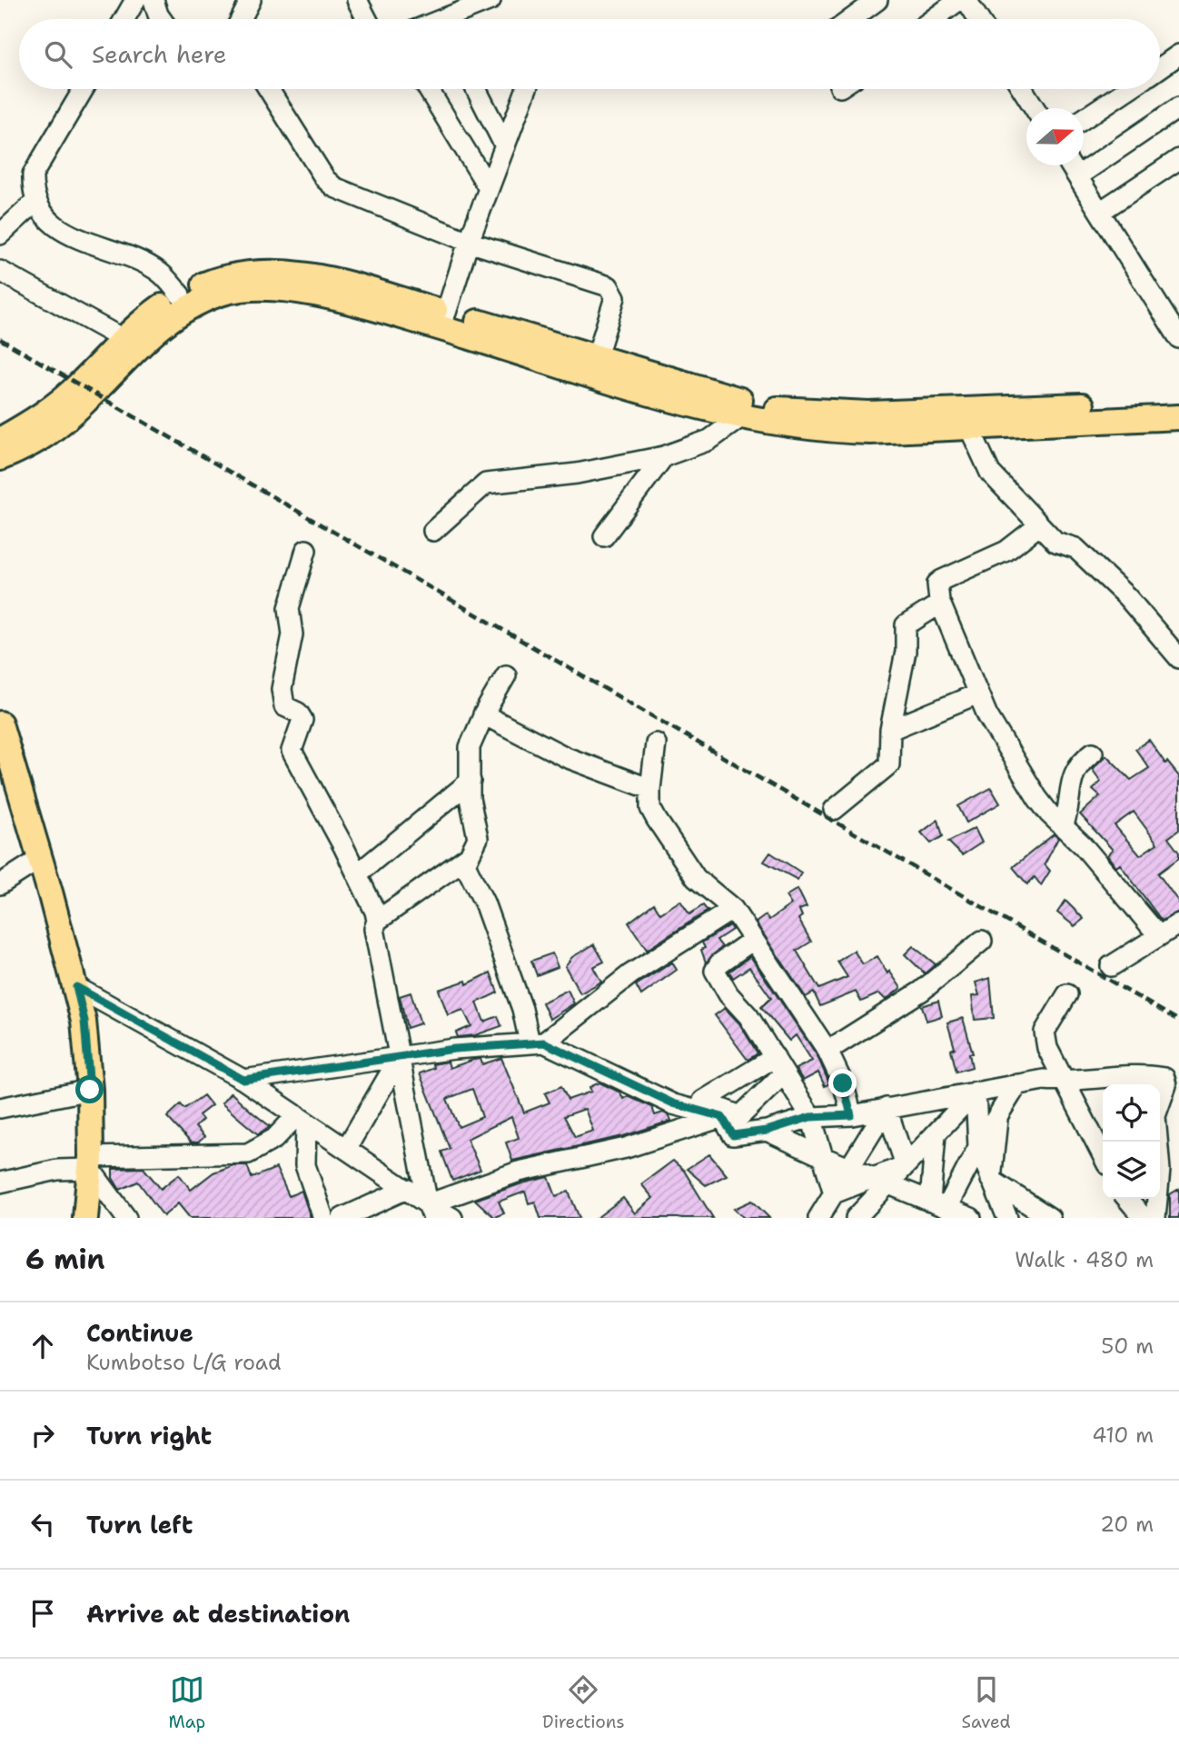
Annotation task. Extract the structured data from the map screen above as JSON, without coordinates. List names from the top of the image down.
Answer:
{
  "north": "right",
  "page": {
    "search": "Search here",
    "heading": ["6 min", "Walk · 480 m"],
    "list": [
      ["Continue", "Kumbotso L/G road", "50 m"],
      ["Turn right", "410 m"],
      ["Turn left", "20 m"],
      "Arrive at destination"
    ],
    "nav": ["Map", "Directions", "Saved"]
  }
}
